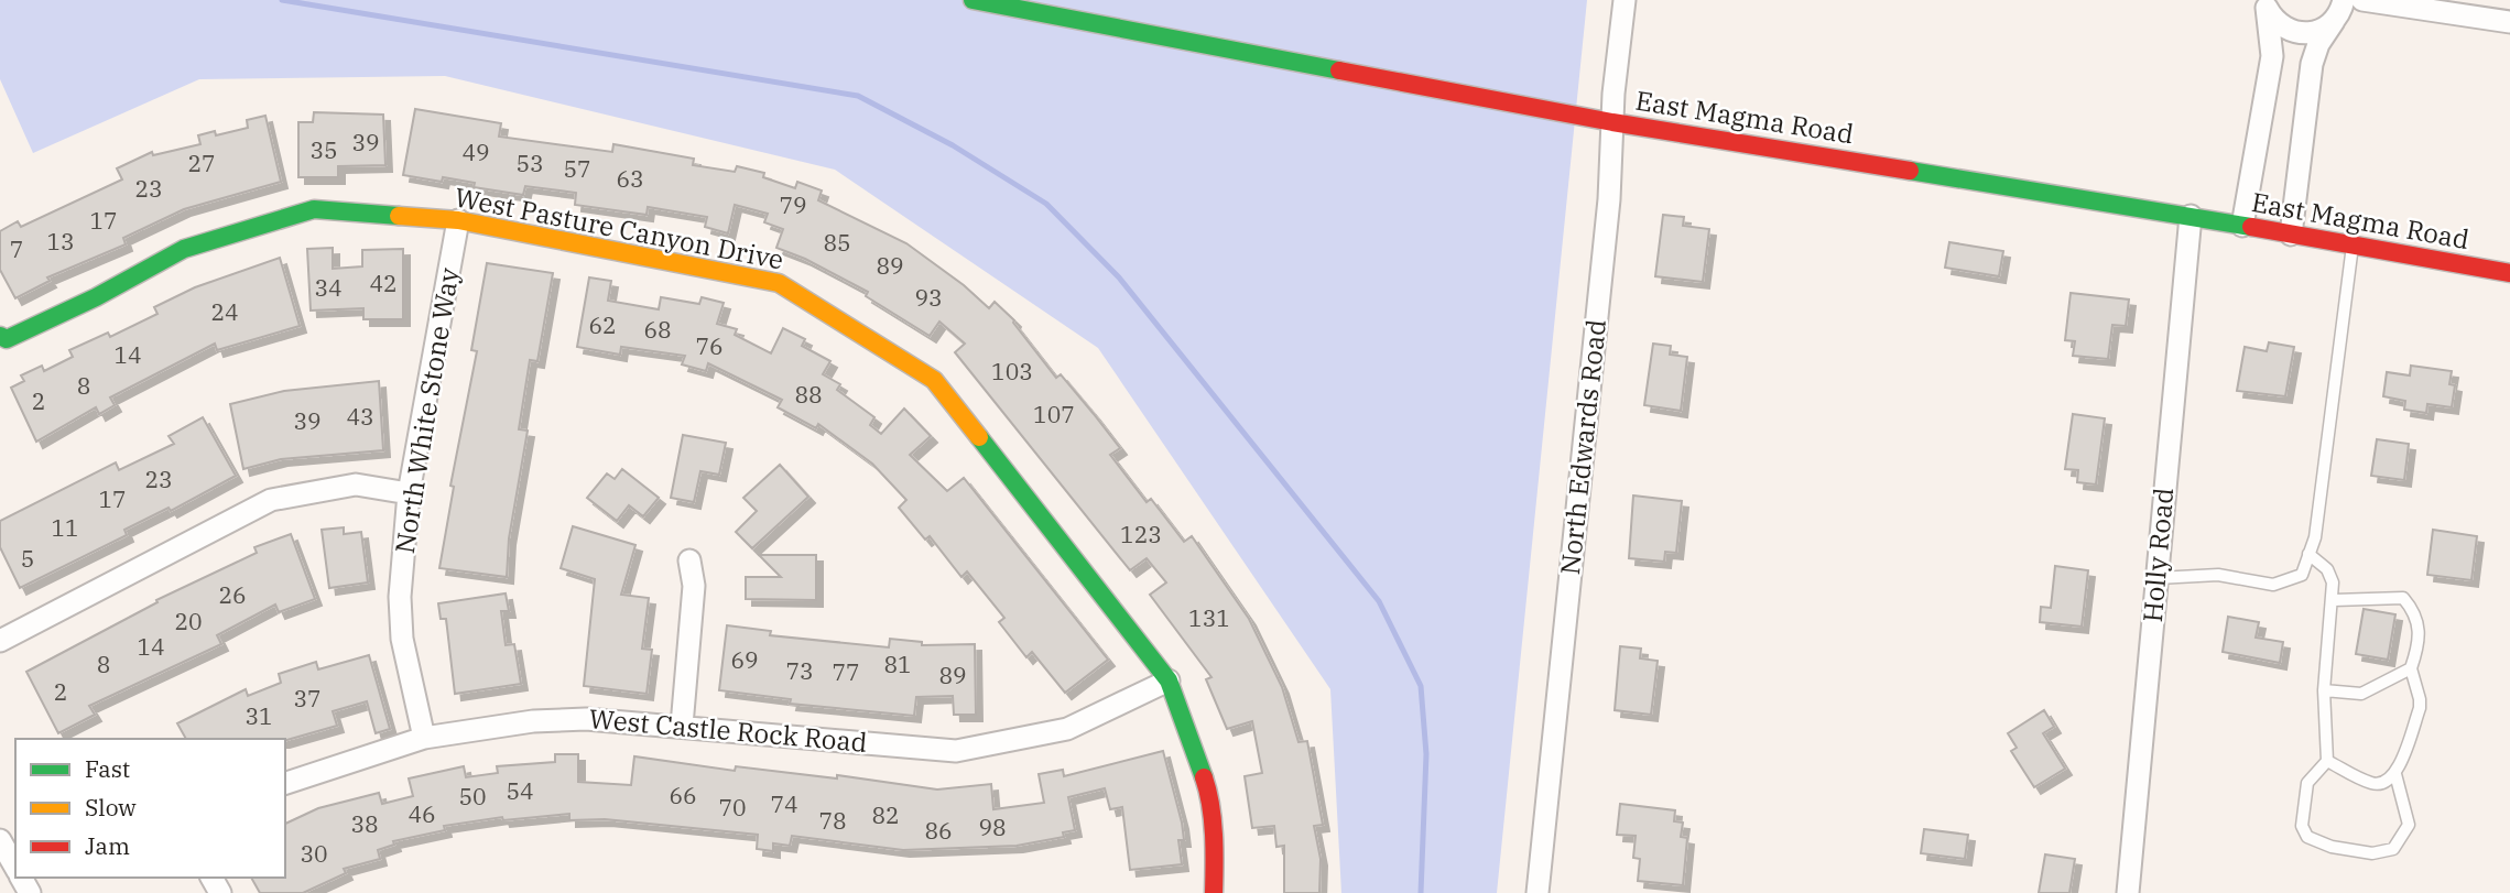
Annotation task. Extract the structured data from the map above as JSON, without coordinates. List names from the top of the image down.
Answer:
{
  "streets": {
    "street": [
      "East Magma Road",
      "West Pasture Canyon Drive",
      "North White Stone Way",
      "North Edwards Road",
      "Holly Road",
      "West Castle Rock Road"
    ]
  },
  "crossings": [
    ["East Magma Road", "North Edwards Road"],
    ["East Magma Road", "Holly Road"],
    ["West Pasture Canyon Drive", "North White Stone Way"],
    ["West Pasture Canyon Drive", "West Castle Rock Road"],
    ["North White Stone Way", "West Castle Rock Road"]
  ],
  "house_numbers": [
    "39",
    "35",
    "49",
    "27",
    "53",
    "57",
    "63",
    "23",
    "79",
    "17",
    "13",
    "85",
    "7",
    "89",
    "42",
    "34",
    "93",
    "24",
    "62",
    "68",
    "76",
    "14",
    "103",
    "8",
    "88",
    "2",
    "107",
    "43",
    "39",
    "23",
    "17",
    "11",
    "123",
    "5",
    "26",
    "131",
    "20",
    "14",
    "69",
    "8",
    "81",
    "73",
    "77",
    "89",
    "2",
    "37",
    "31",
    "54",
    "66",
    "50",
    "74",
    "70",
    "46",
    "82",
    "78",
    "38",
    "98",
    "86",
    "30"
  ],
  "legend": ["Fast", "Slow", "Jam"]
}
